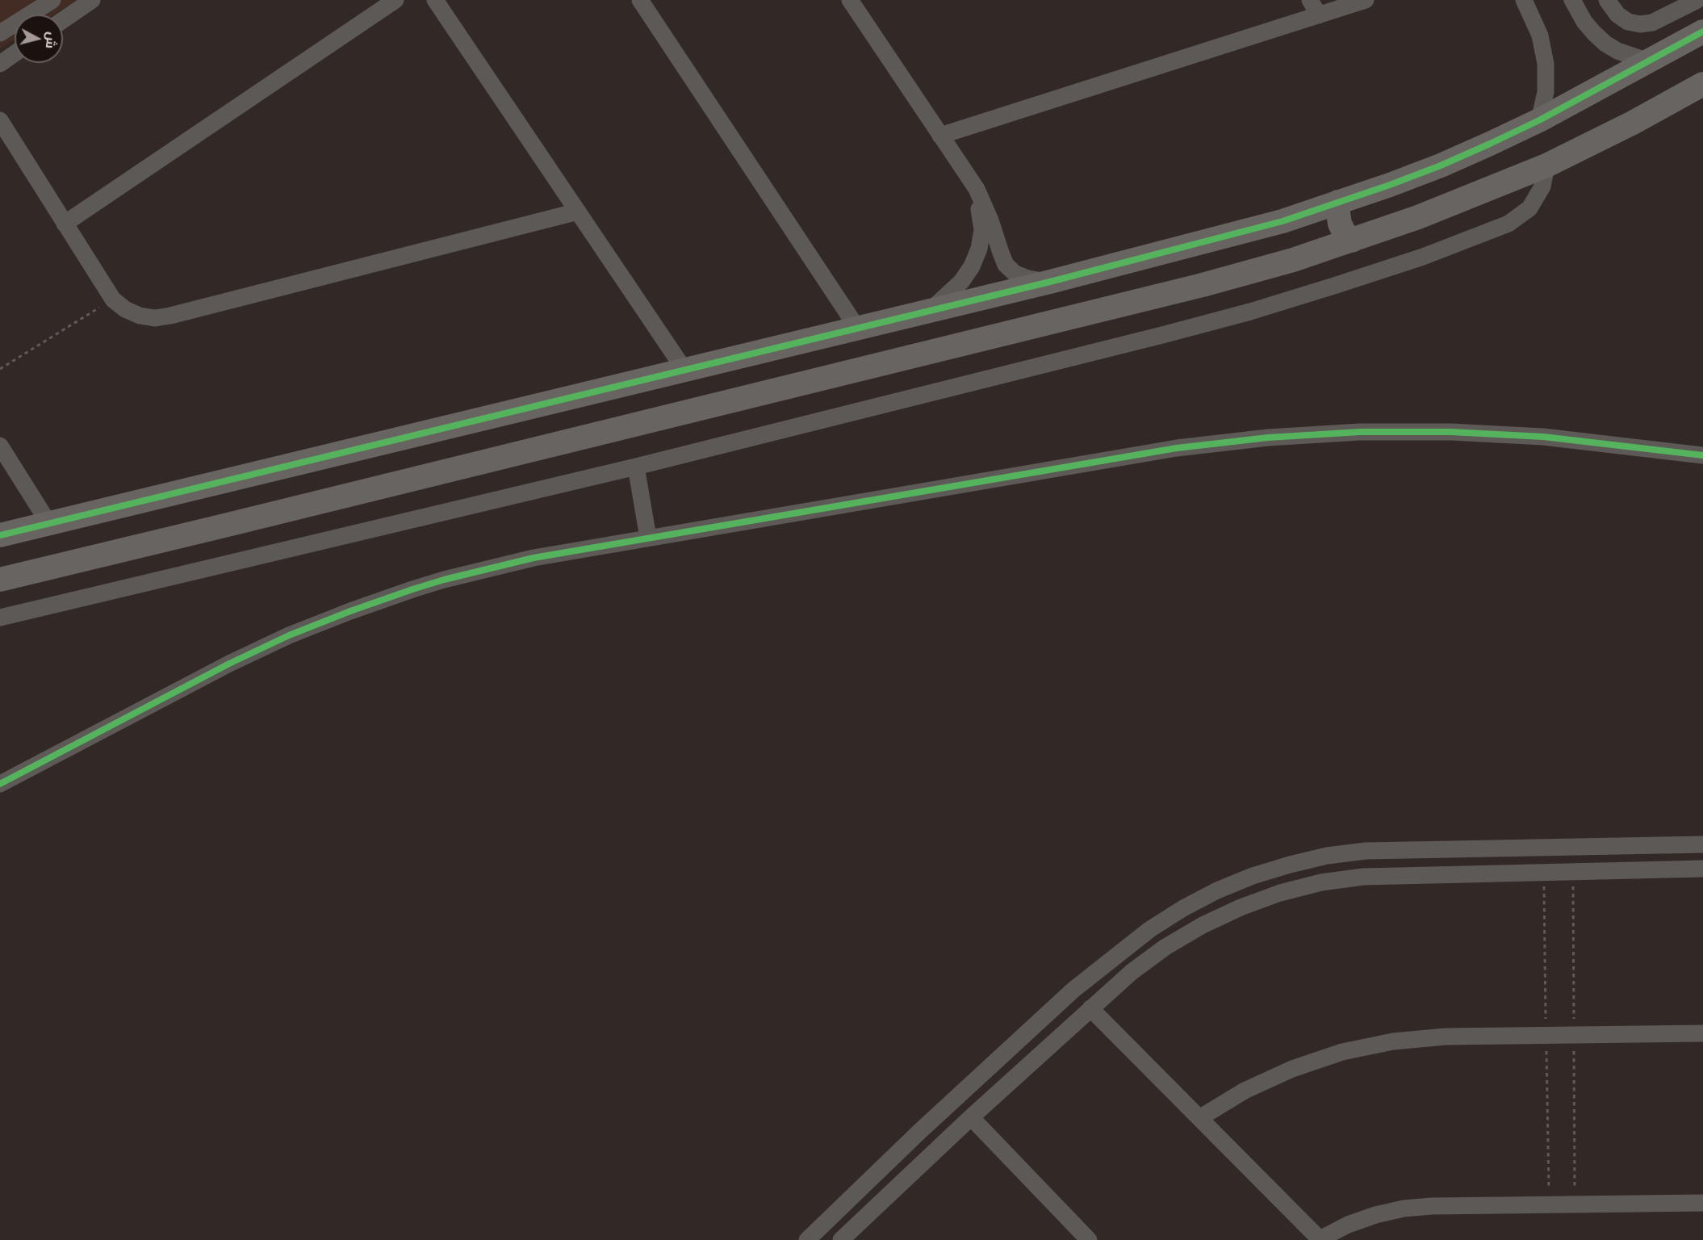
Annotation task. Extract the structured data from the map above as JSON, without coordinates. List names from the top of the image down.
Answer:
{
  "north": "right"
}
